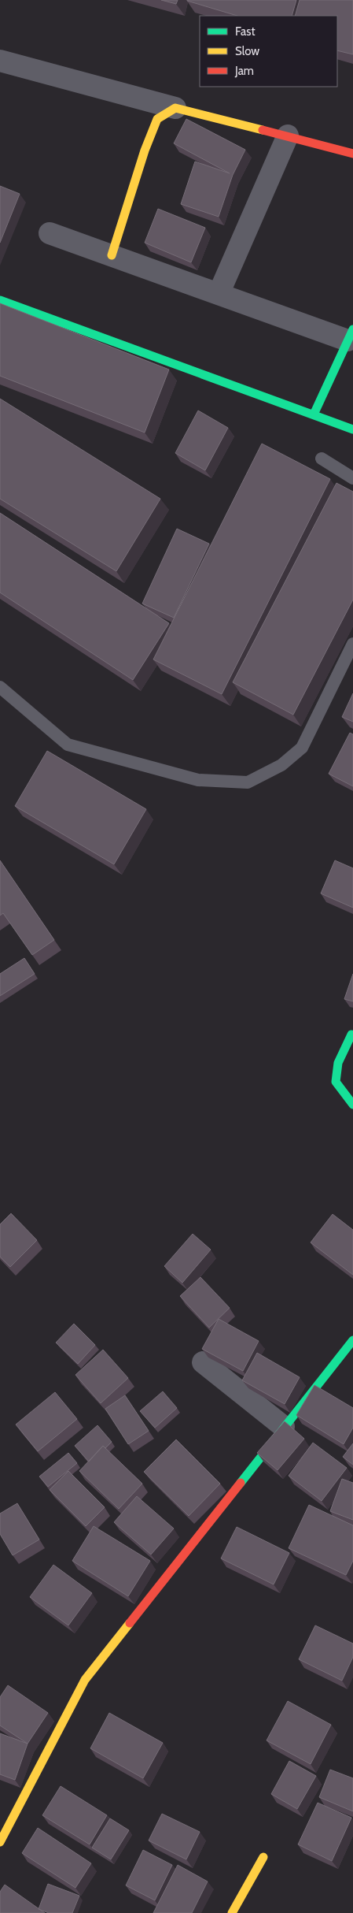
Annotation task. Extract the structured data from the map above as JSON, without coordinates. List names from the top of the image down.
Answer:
{
  "legend": ["Fast", "Slow", "Jam"]
}
